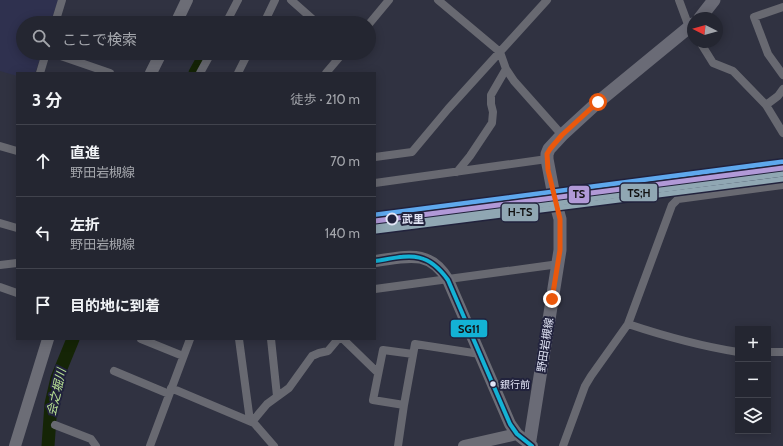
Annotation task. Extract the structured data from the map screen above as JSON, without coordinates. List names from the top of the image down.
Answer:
{
  "streets": {
    "main road": ["野田岩槻線"]
  },
  "water": ["会之堀川"],
  "places": ["武里", "銀行前"],
  "lines": [
    "transit line TS",
    "transit line TS;H",
    "transit line H-TS",
    "transit line SG11"
  ],
  "north": "left",
  "page": {
    "search": "ここで検索",
    "heading": ["3 分", "徒歩 · 210 m"],
    "list": [
      ["直進", "野田岩槻線", "70 m"],
      ["左折", "野田岩槻線", "140 m"],
      "目的地に到着"
    ],
    "map_buttons": ["+", "−"]
  }
}
